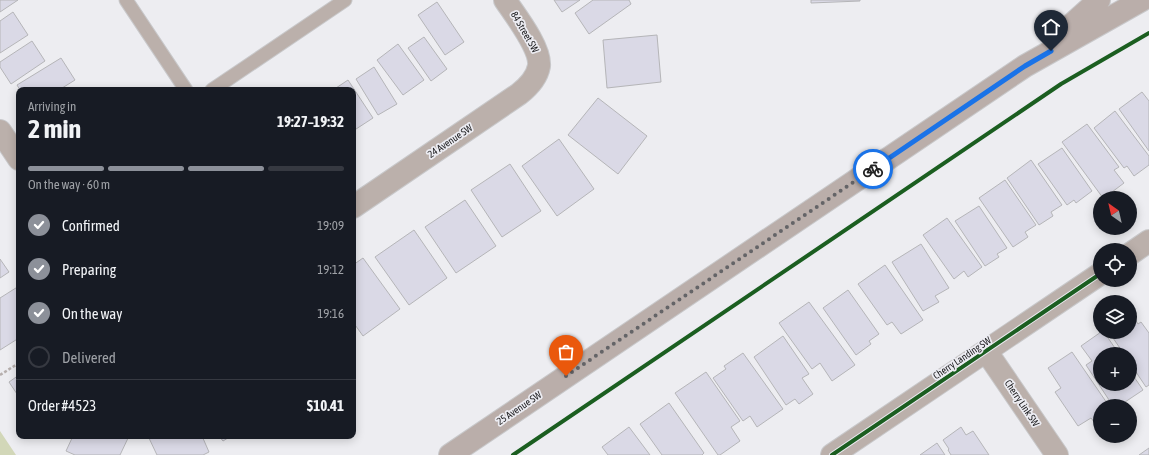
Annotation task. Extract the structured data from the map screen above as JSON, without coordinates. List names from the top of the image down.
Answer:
{
  "streets": {
    "main road": ["25 Avenue SW"],
    "street": [
      "84 Street SW",
      "24 Avenue SW",
      "Cherry Landing SW",
      "Cherry Link SW"
    ]
  },
  "crossings": [
    ["84 Street SW", "24 Avenue SW"],
    ["Cherry Landing SW", "Cherry Link SW"]
  ],
  "north": "top left",
  "page": {
    "heading": ["2 min", "Arriving in", "19:27–19:32"],
    "panel": ["Order #4523", "$10.41"],
    "bar": "On the way · 60 m",
    "map_buttons": ["+", "−"],
    "list": [
      ["Confirmed", "19:09"],
      ["Preparing", "19:12"],
      ["On the way", "19:16"],
      "Delivered"
    ]
  }
}
